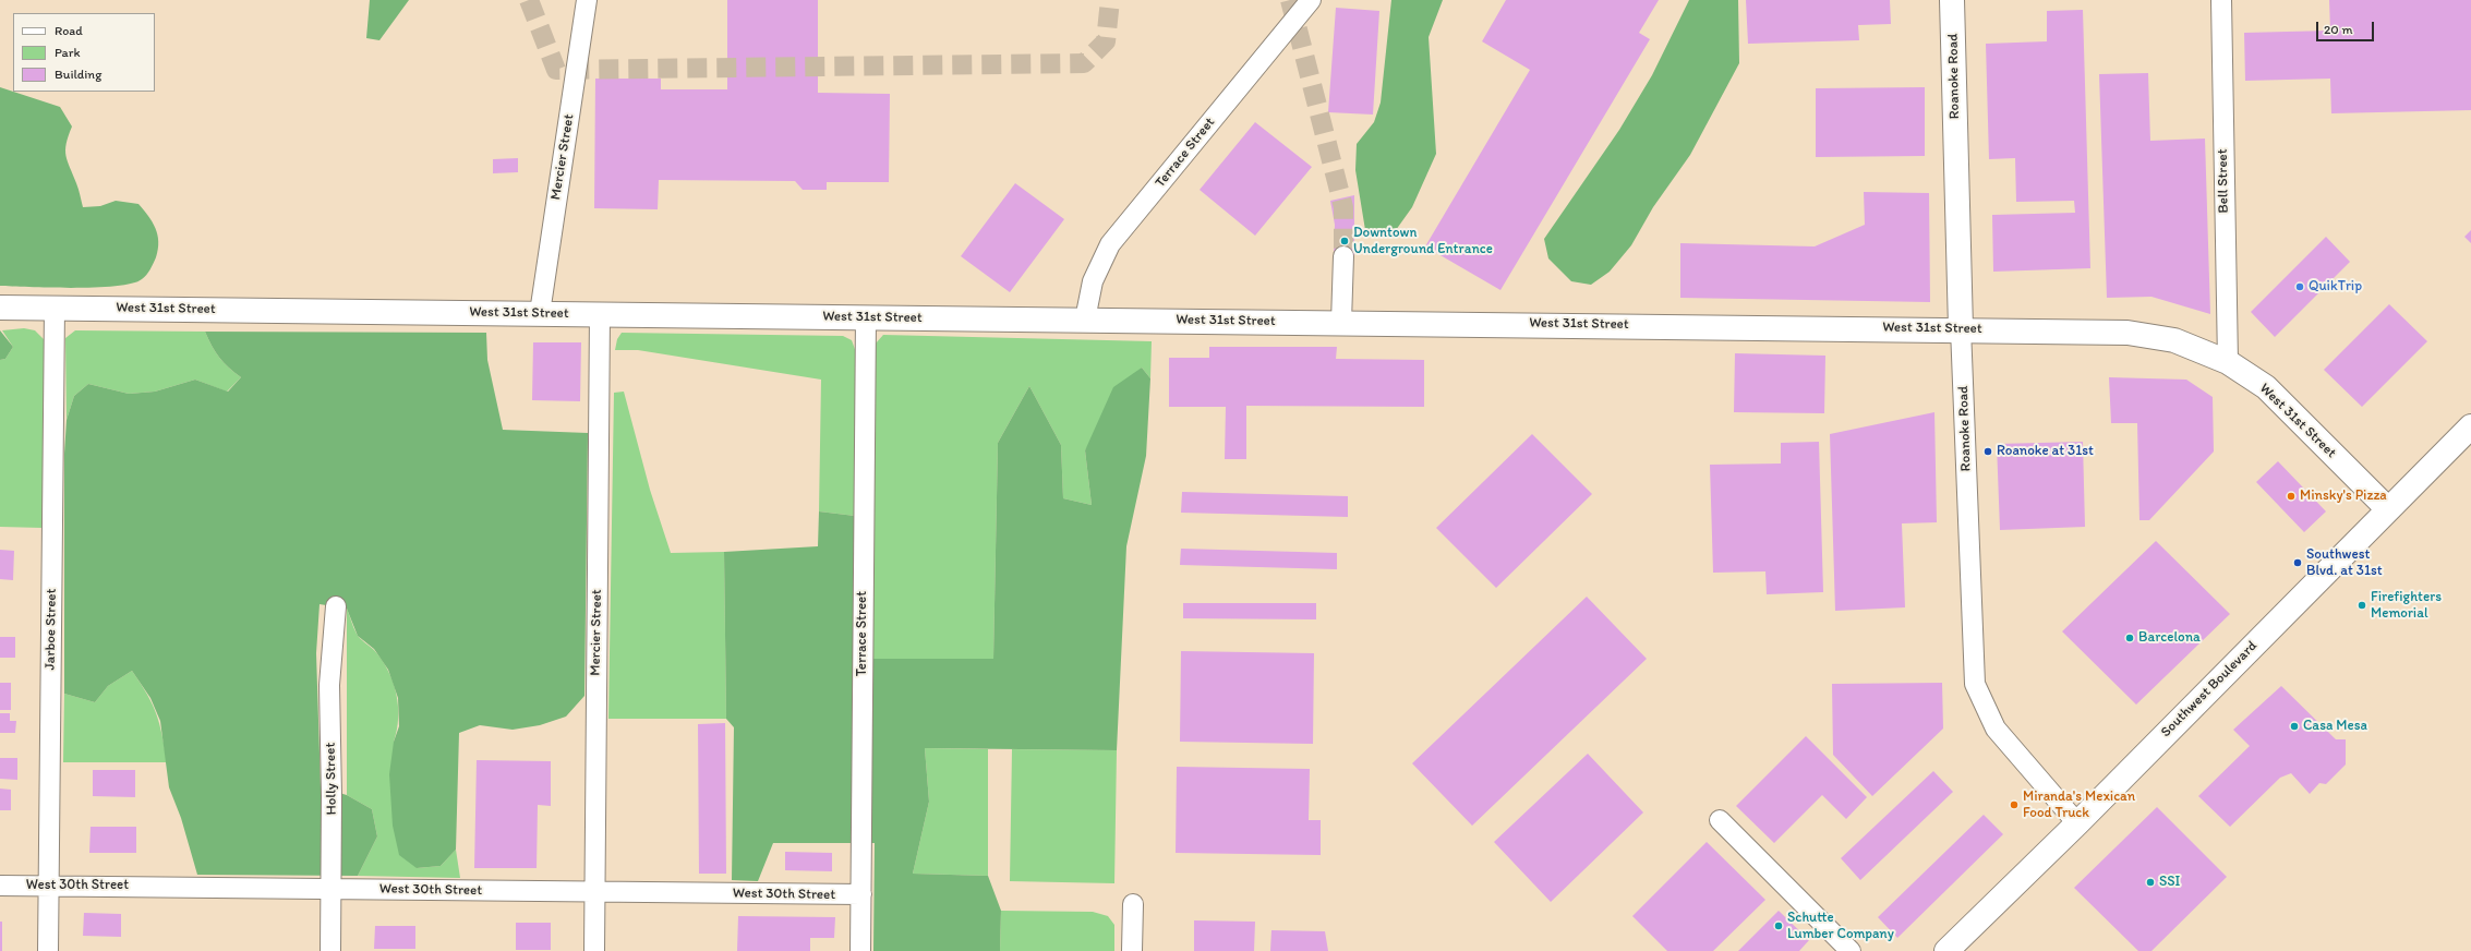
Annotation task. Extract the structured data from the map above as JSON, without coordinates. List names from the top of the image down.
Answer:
{
  "streets": {
    "main road": ["Roanoke Road", "West 31st Street", "Southwest Boulevard"],
    "street": [
      "Terrace Street",
      "Mercier Street",
      "Bell Street",
      "Jarboe Street",
      "Holly Street",
      "West 30th Street"
    ]
  },
  "crossings": [
    ["Roanoke Road", "West 31st Street"],
    ["Roanoke Road", "Southwest Boulevard"],
    ["Terrace Street", "West 31st Street"],
    ["Terrace Street", "West 30th Street"],
    ["Mercier Street", "West 31st Street"],
    ["Mercier Street", "West 30th Street"],
    ["Bell Street", "West 31st Street"],
    ["West 31st Street", "Jarboe Street"],
    ["West 31st Street", "Southwest Boulevard"],
    ["Jarboe Street", "West 30th Street"],
    ["Holly Street", "West 30th Street"]
  ],
  "places": [
    "Downtown Underground Entrance",
    "QuikTrip",
    "Roanoke at 31st",
    "Minsky's Pizza",
    "Southwest Blvd. at 31st",
    "Firefighters Memorial",
    "Barcelona",
    "Casa Mesa",
    "Miranda's Mexican Food Truck",
    "SSI",
    "Schutte Lumber Company"
  ],
  "legend": ["Road", "Park", "Building"],
  "scale_bar": "20 m"
}
